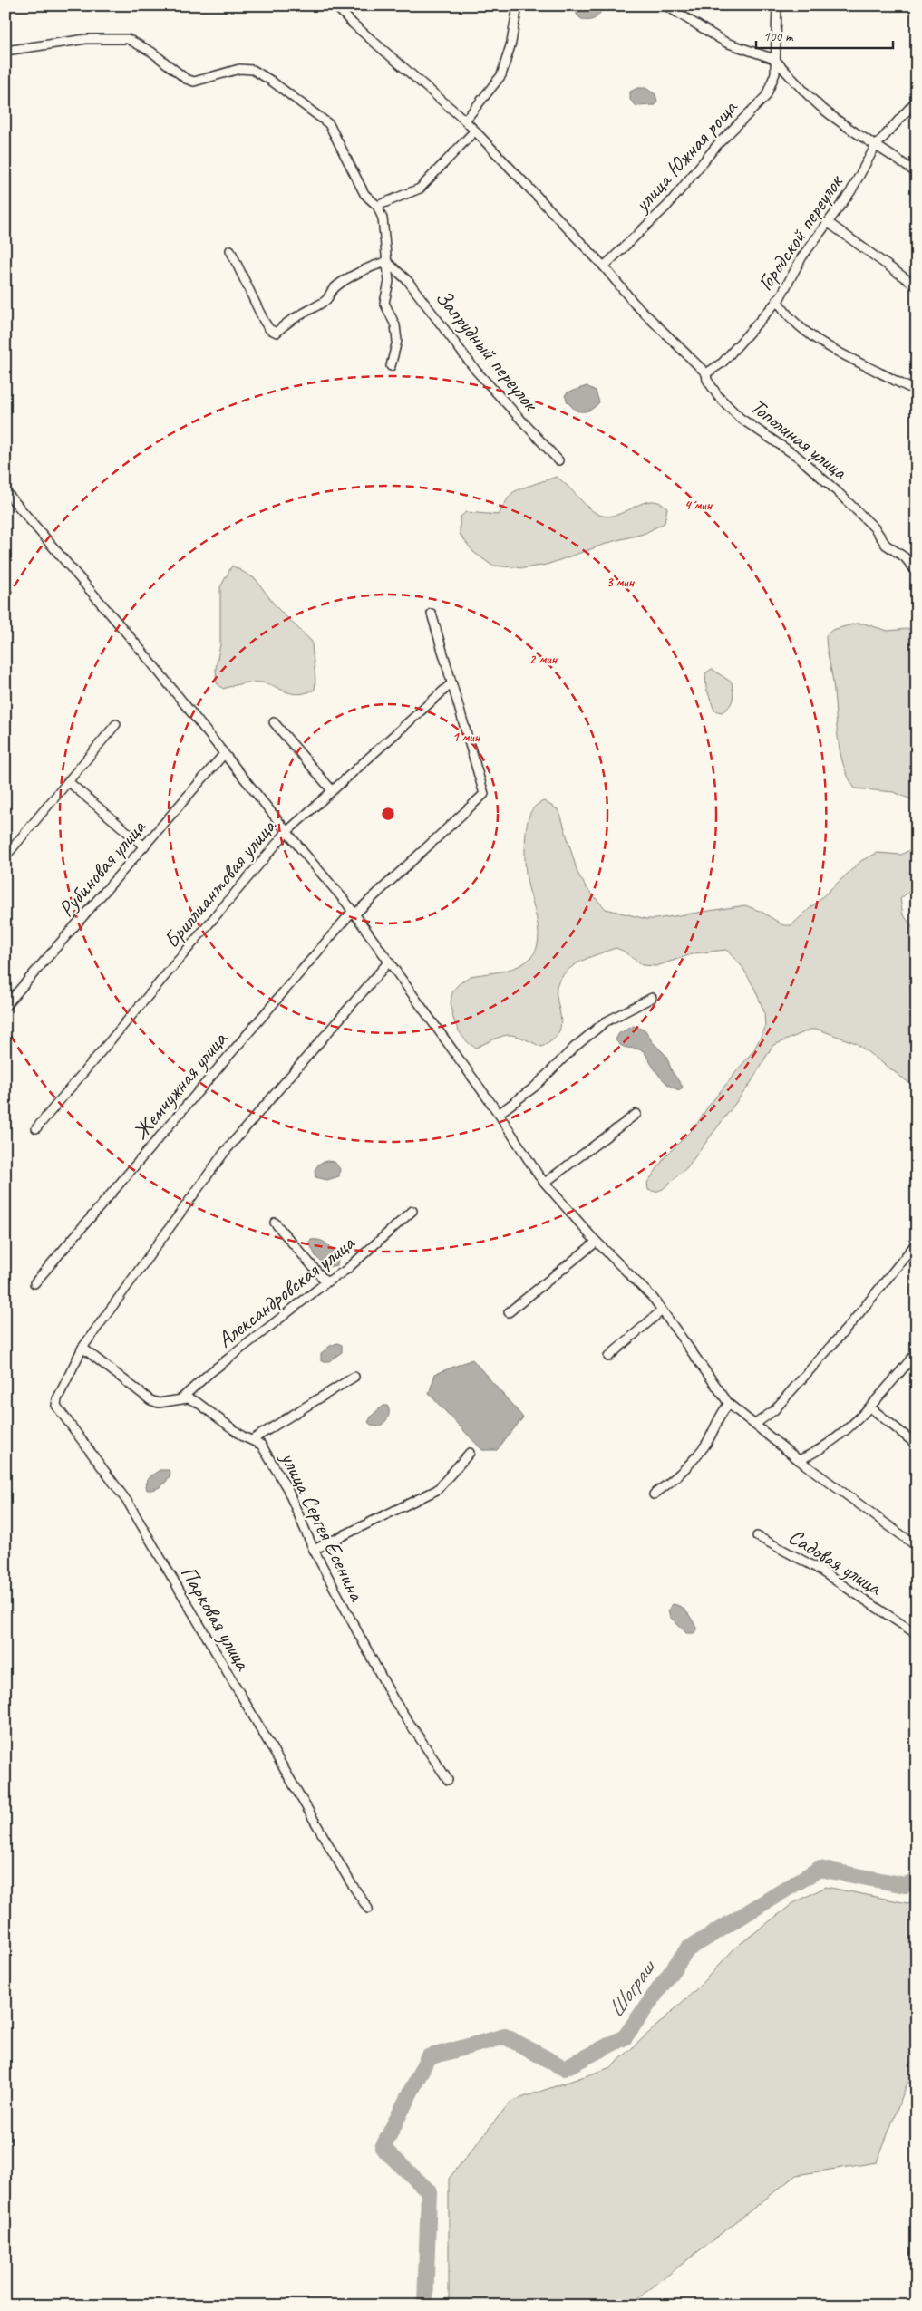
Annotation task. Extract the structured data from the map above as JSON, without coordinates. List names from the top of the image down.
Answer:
{
  "streets": {
    "street": [
      "улица Южная роща",
      "Городской переулок",
      "Запрудный переулок",
      "Тополиная улица",
      "Рубиновая улица",
      "Бриллиантовая улица",
      "Жемчужная улица",
      "Александровская улица",
      "улица Сергея Есенина",
      "Садовая улица",
      "Парковая улица"
    ]
  },
  "crossings": [
    ["улица Южная роща", "Тополиная улица"],
    ["Городской переулок", "Тополиная улица"],
    ["Бриллиантовая улица", "Жемчужная улица"],
    ["Александровская улица", "улица Сергея Есенина"],
    ["улица Сергея Есенина", "Парковая улица"]
  ],
  "water": ["Шограш"],
  "scale_bar": "100 m",
  "rings": [
    "4 мин",
    "3 мин",
    "2 мин",
    "1 мин"
  ]
}
